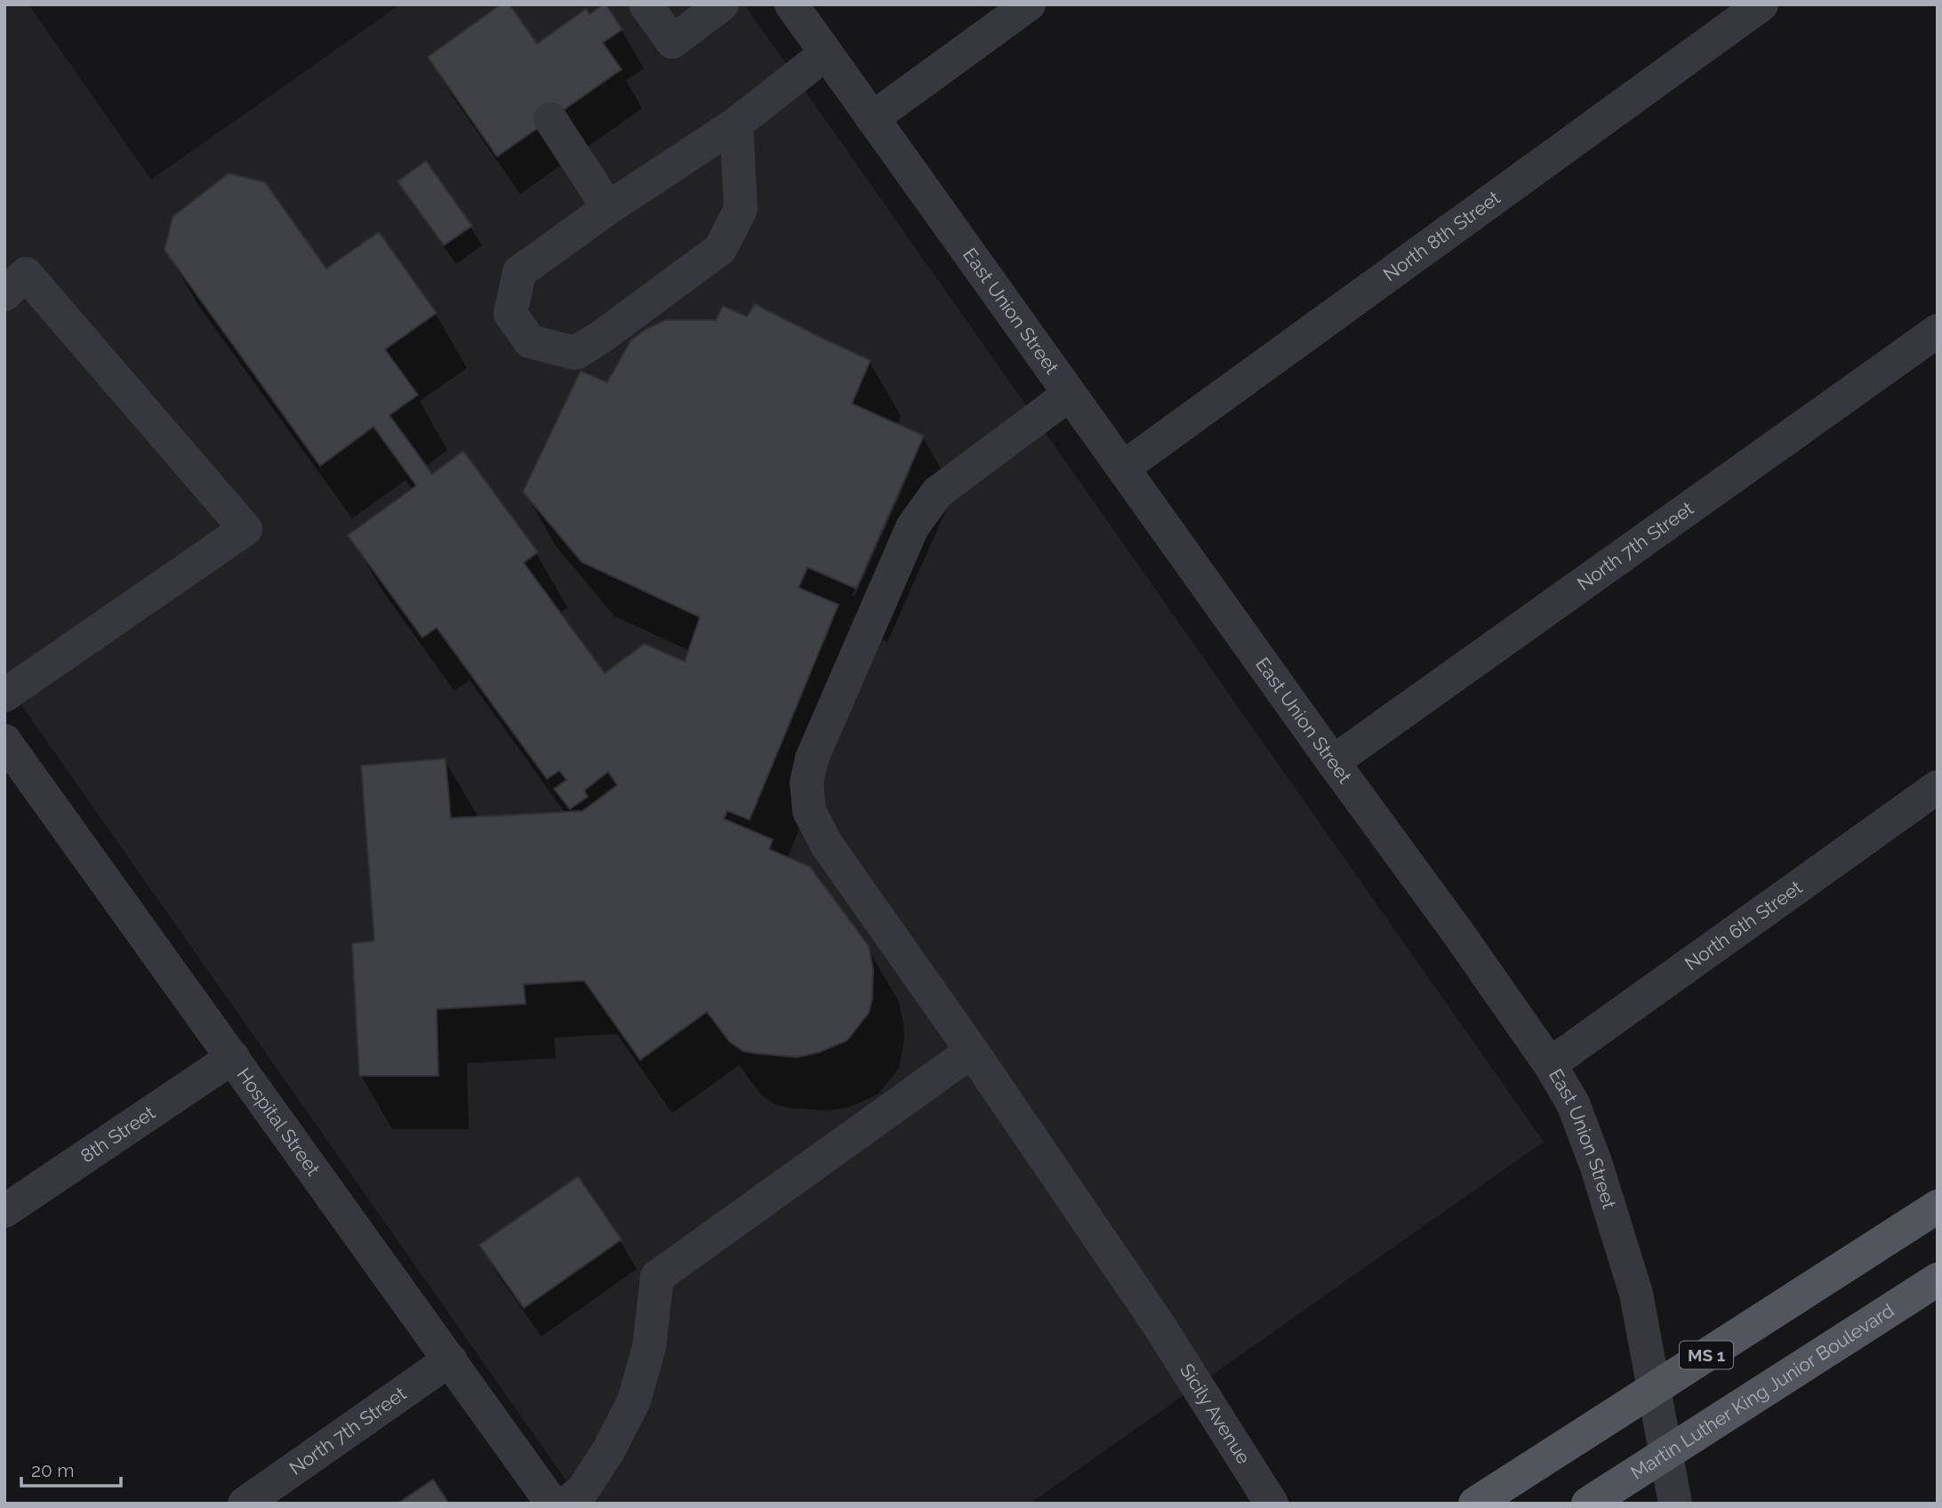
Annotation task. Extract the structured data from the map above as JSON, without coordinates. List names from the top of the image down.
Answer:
{
  "streets": {
    "main road": ["MS 1", "Martin Luther King Junior Boulevard"],
    "street": [
      "North 8th Street",
      "East Union Street",
      "North 7th Street",
      "North 6th Street",
      "Hospital Street",
      "8th Street",
      "Sicily Avenue"
    ]
  },
  "crossings": [
    ["North 8th Street", "East Union Street"],
    ["East Union Street", "North 7th Street"],
    ["East Union Street", "North 6th Street"],
    ["East Union Street", "MS 1"],
    ["East Union Street", "Martin Luther King Junior Boulevard"],
    ["East Union Street", "Sicily Avenue"],
    ["North 7th Street", "Hospital Street"],
    ["Hospital Street", "8th Street"]
  ],
  "scale_bar": "20 m"
}
